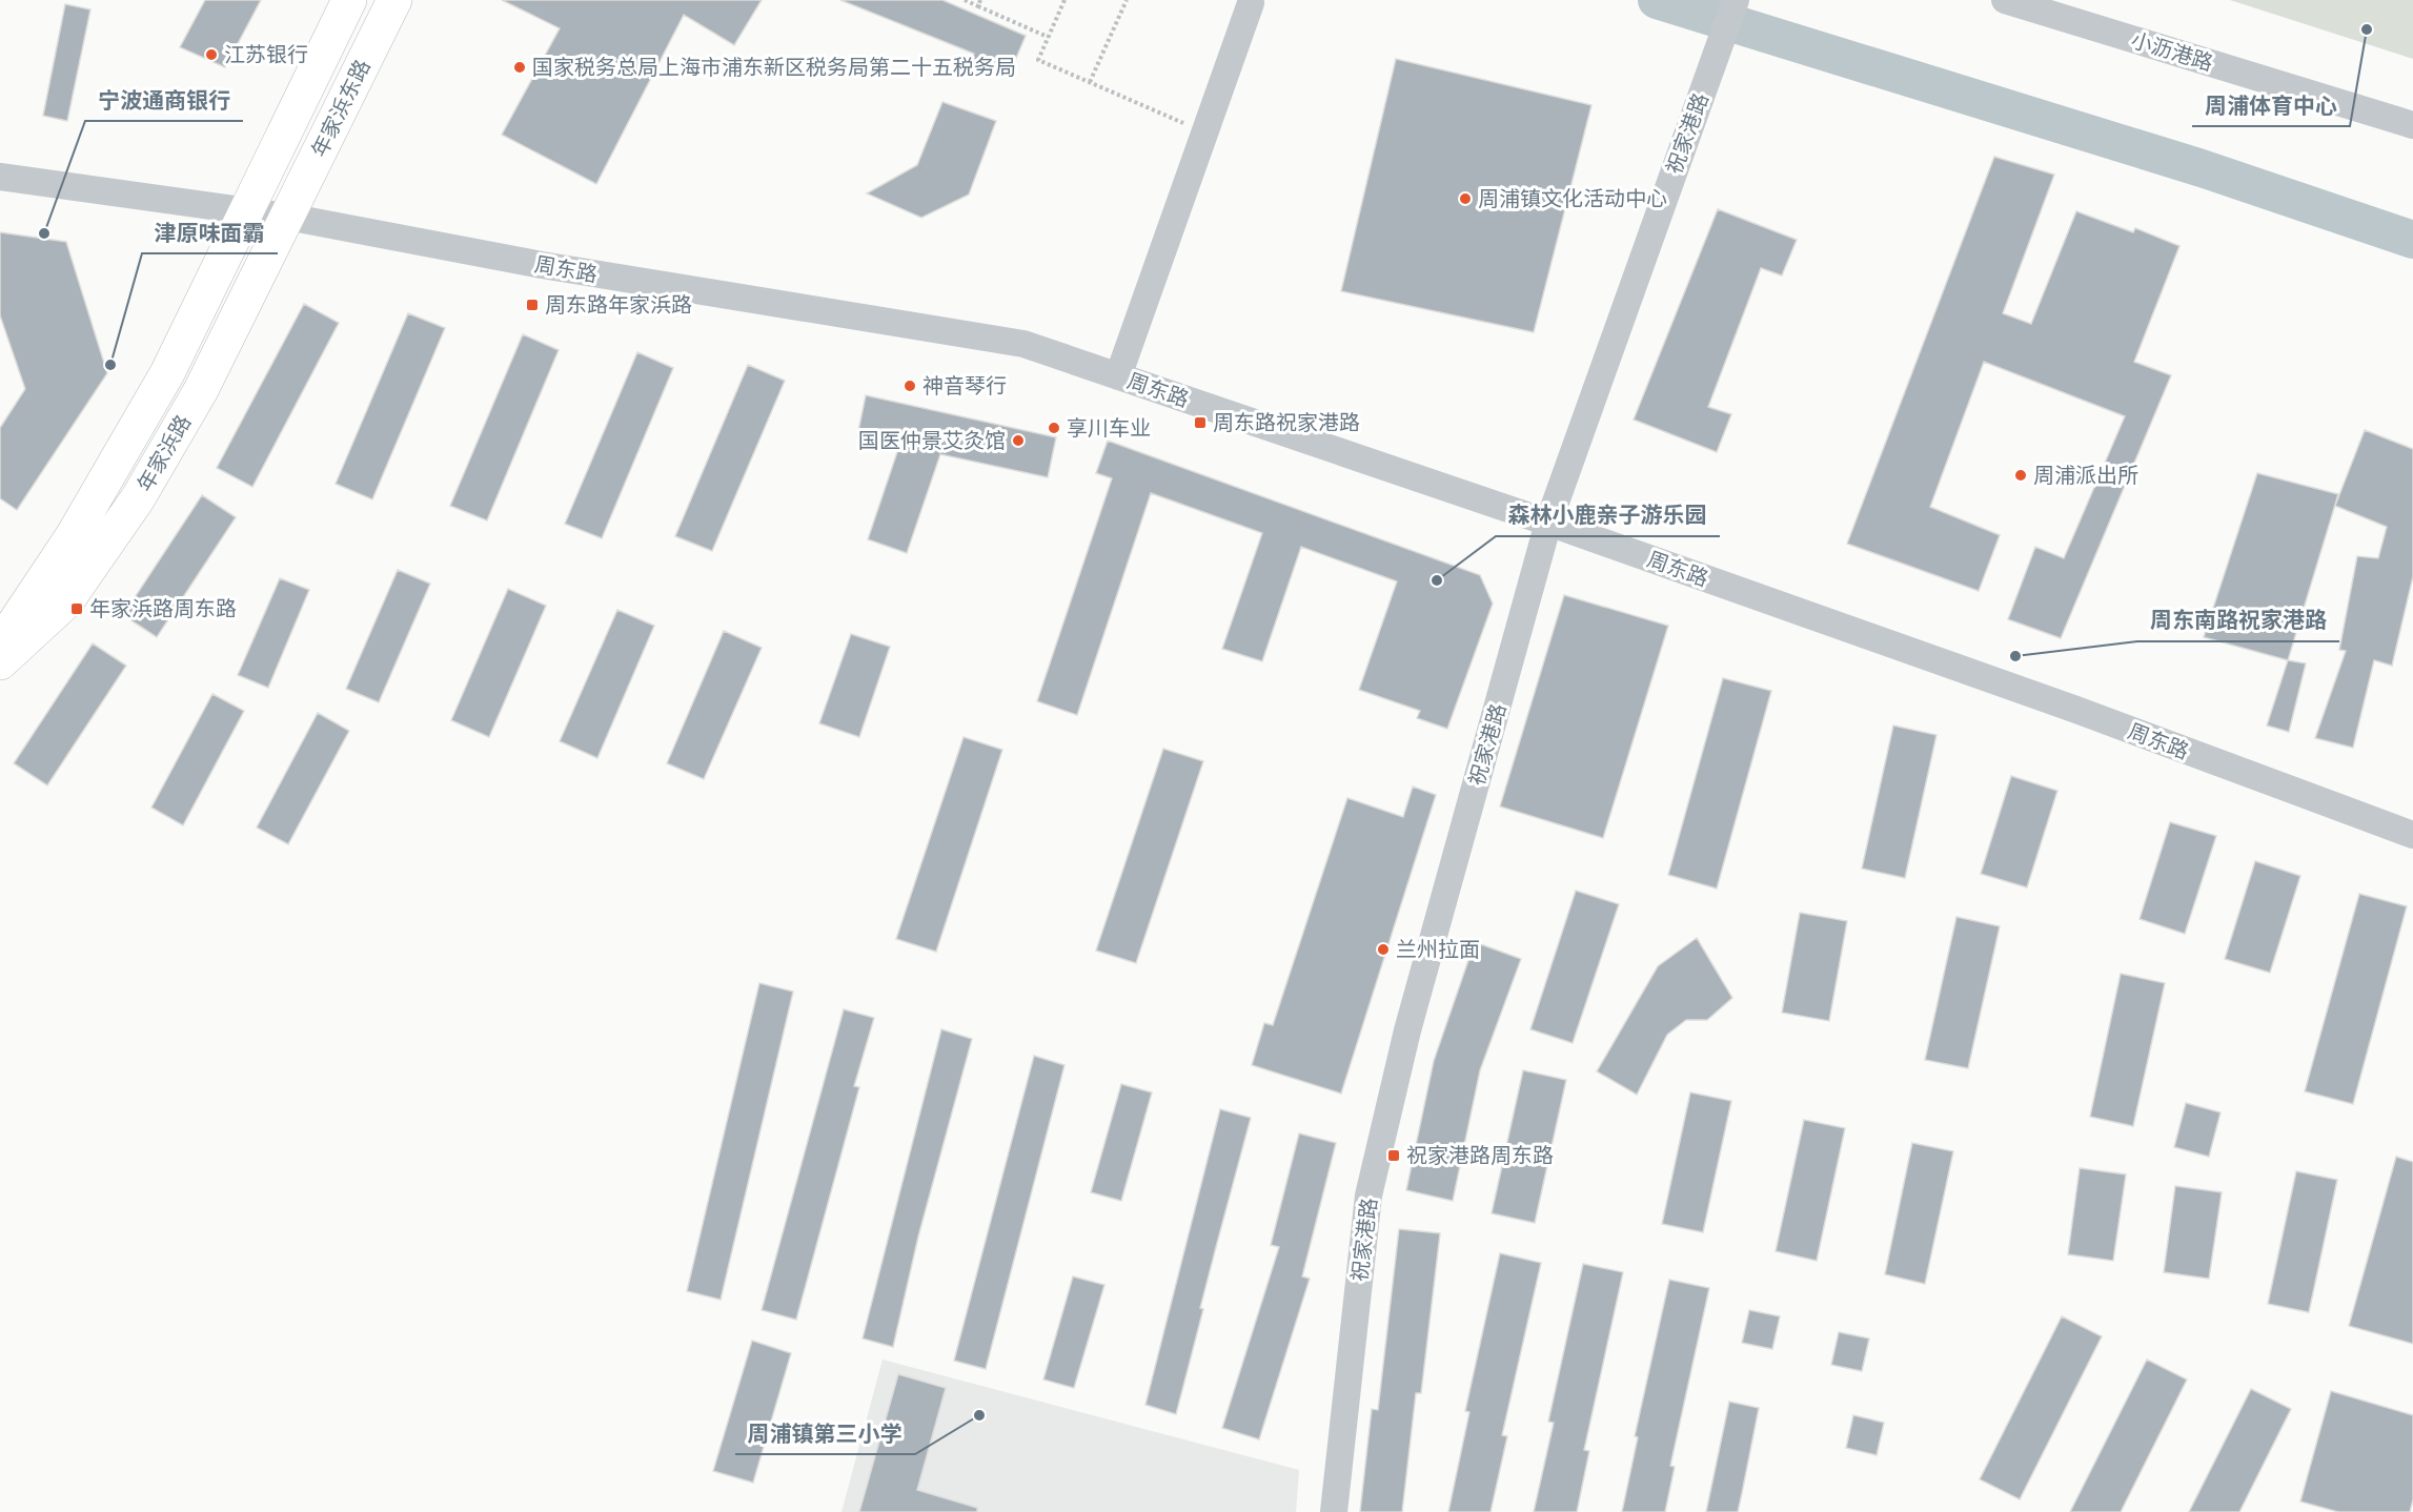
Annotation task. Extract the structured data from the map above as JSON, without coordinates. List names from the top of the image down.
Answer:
{
  "streets": {
    "main road": ["年家浜东路", "年家浜路"],
    "street": ["小沥港路", "祝家港路", "周东路"]
  },
  "crossings": [
    ["年家浜东路", "周东路"],
    ["年家浜东路", "年家浜路"],
    ["祝家港路", "周东路"],
    ["周东路", "年家浜路"]
  ],
  "places": {
    "other": [
      "周浦体育中心",
      "江苏银行",
      "国家税务总局上海市浦东新区税务局第二十五税务局",
      "周浦镇文化活动中心",
      "宁波通商银行",
      "津原味面霸",
      "神音琴行",
      "享川车业",
      "国医仲景艾灸馆",
      "周浦派出所",
      "森林小鹿亲子游乐园",
      "周东南路祝家港路",
      "兰州拉面",
      "周浦镇第三小学"
    ],
    "transit": [
      "周东路年家浜路",
      "周东路祝家港路",
      "年家浜路周东路",
      "祝家港路周东路"
    ]
  }
}
